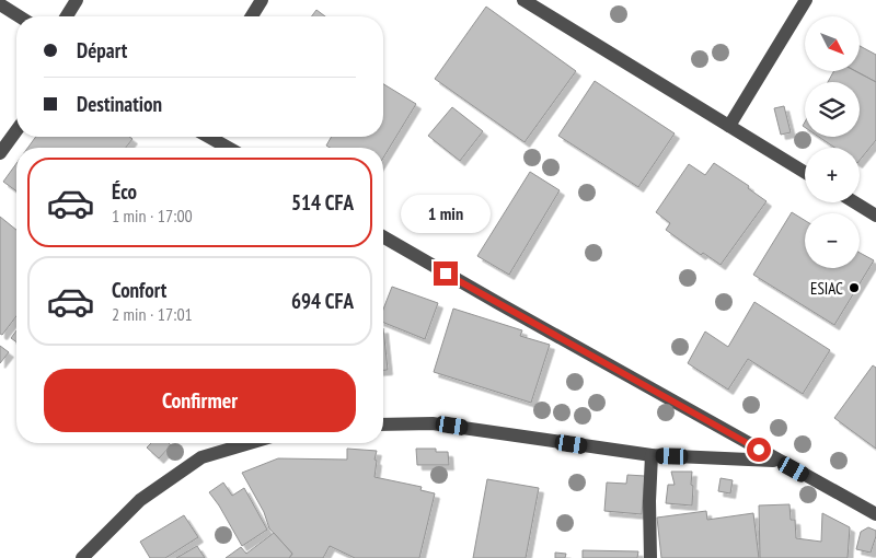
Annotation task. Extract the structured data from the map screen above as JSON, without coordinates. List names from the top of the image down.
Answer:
{
  "places": ["ESIAC"],
  "north": "bottom right",
  "page": {
    "map_buttons": ["+", "−"],
    "banner": ["Départ", "Destination"],
    "list": [
      {
        "name": "Éco",
        "note": "1 min · 17:00",
        "value": "514 CFA"
      },
      {
        "name": "Confort",
        "note": "2 min · 17:01",
        "value": "694 CFA"
      }
    ],
    "bubble": "1 min",
    "buttons": "Confirmer"
  }
}
